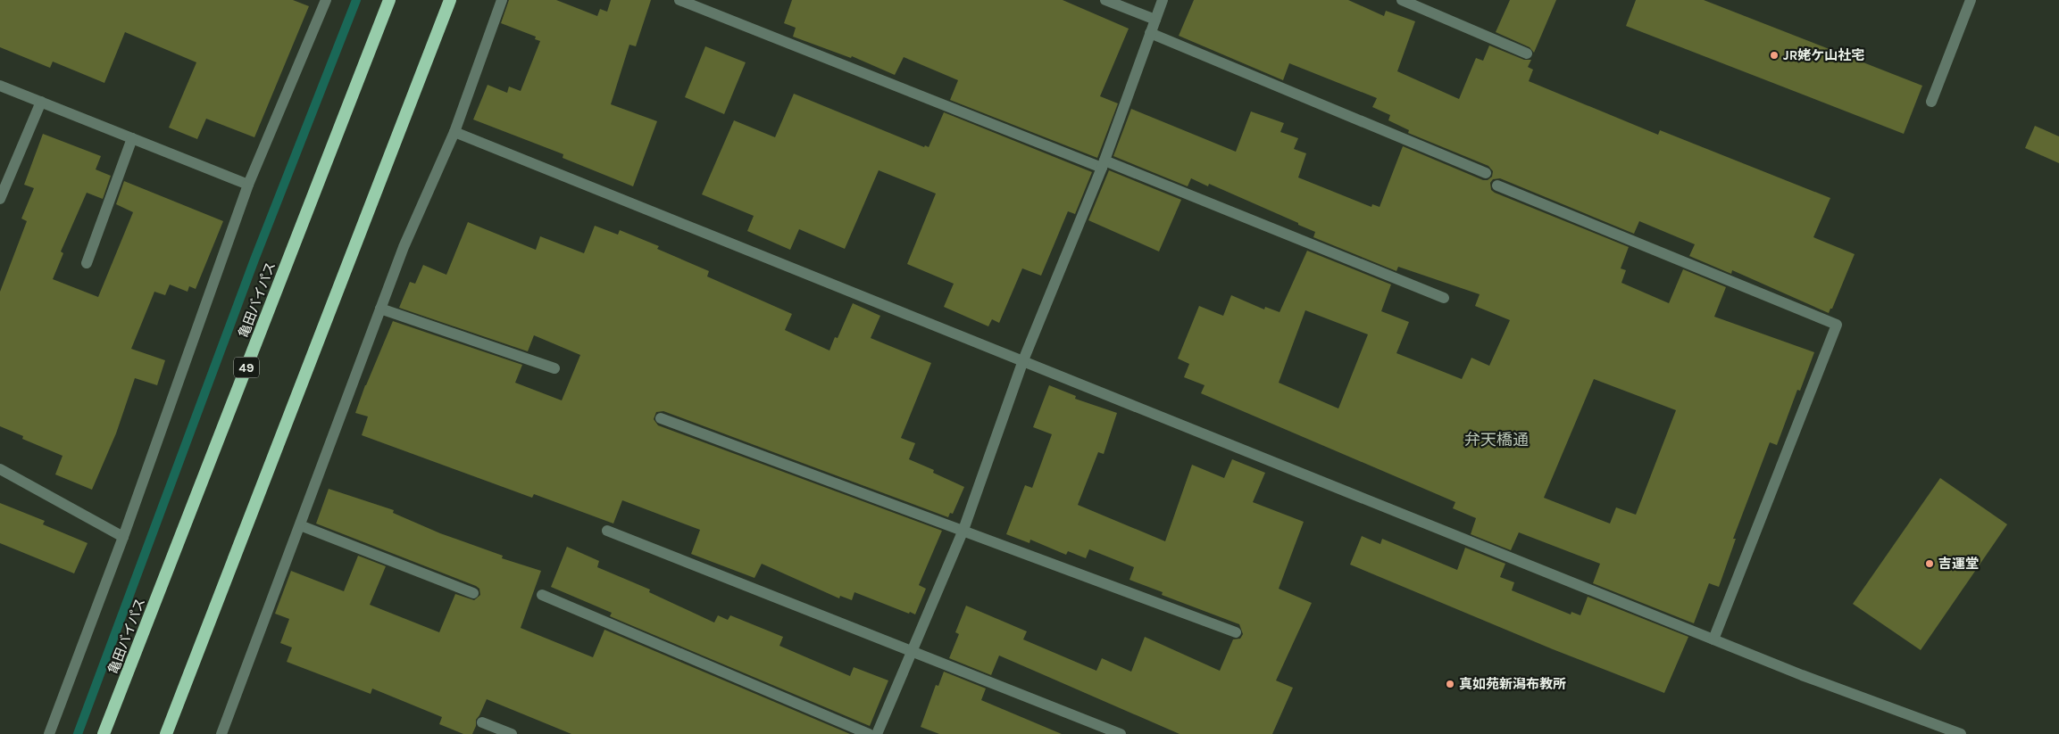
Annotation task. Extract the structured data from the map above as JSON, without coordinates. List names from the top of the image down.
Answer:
{
  "streets": {
    "highway": ["亀田バイパス", "49"]
  },
  "districts": ["弁天橋通"],
  "places": ["JR姥ケ山社宅", "吉運堂", "真如苑新潟布教所"]
}
